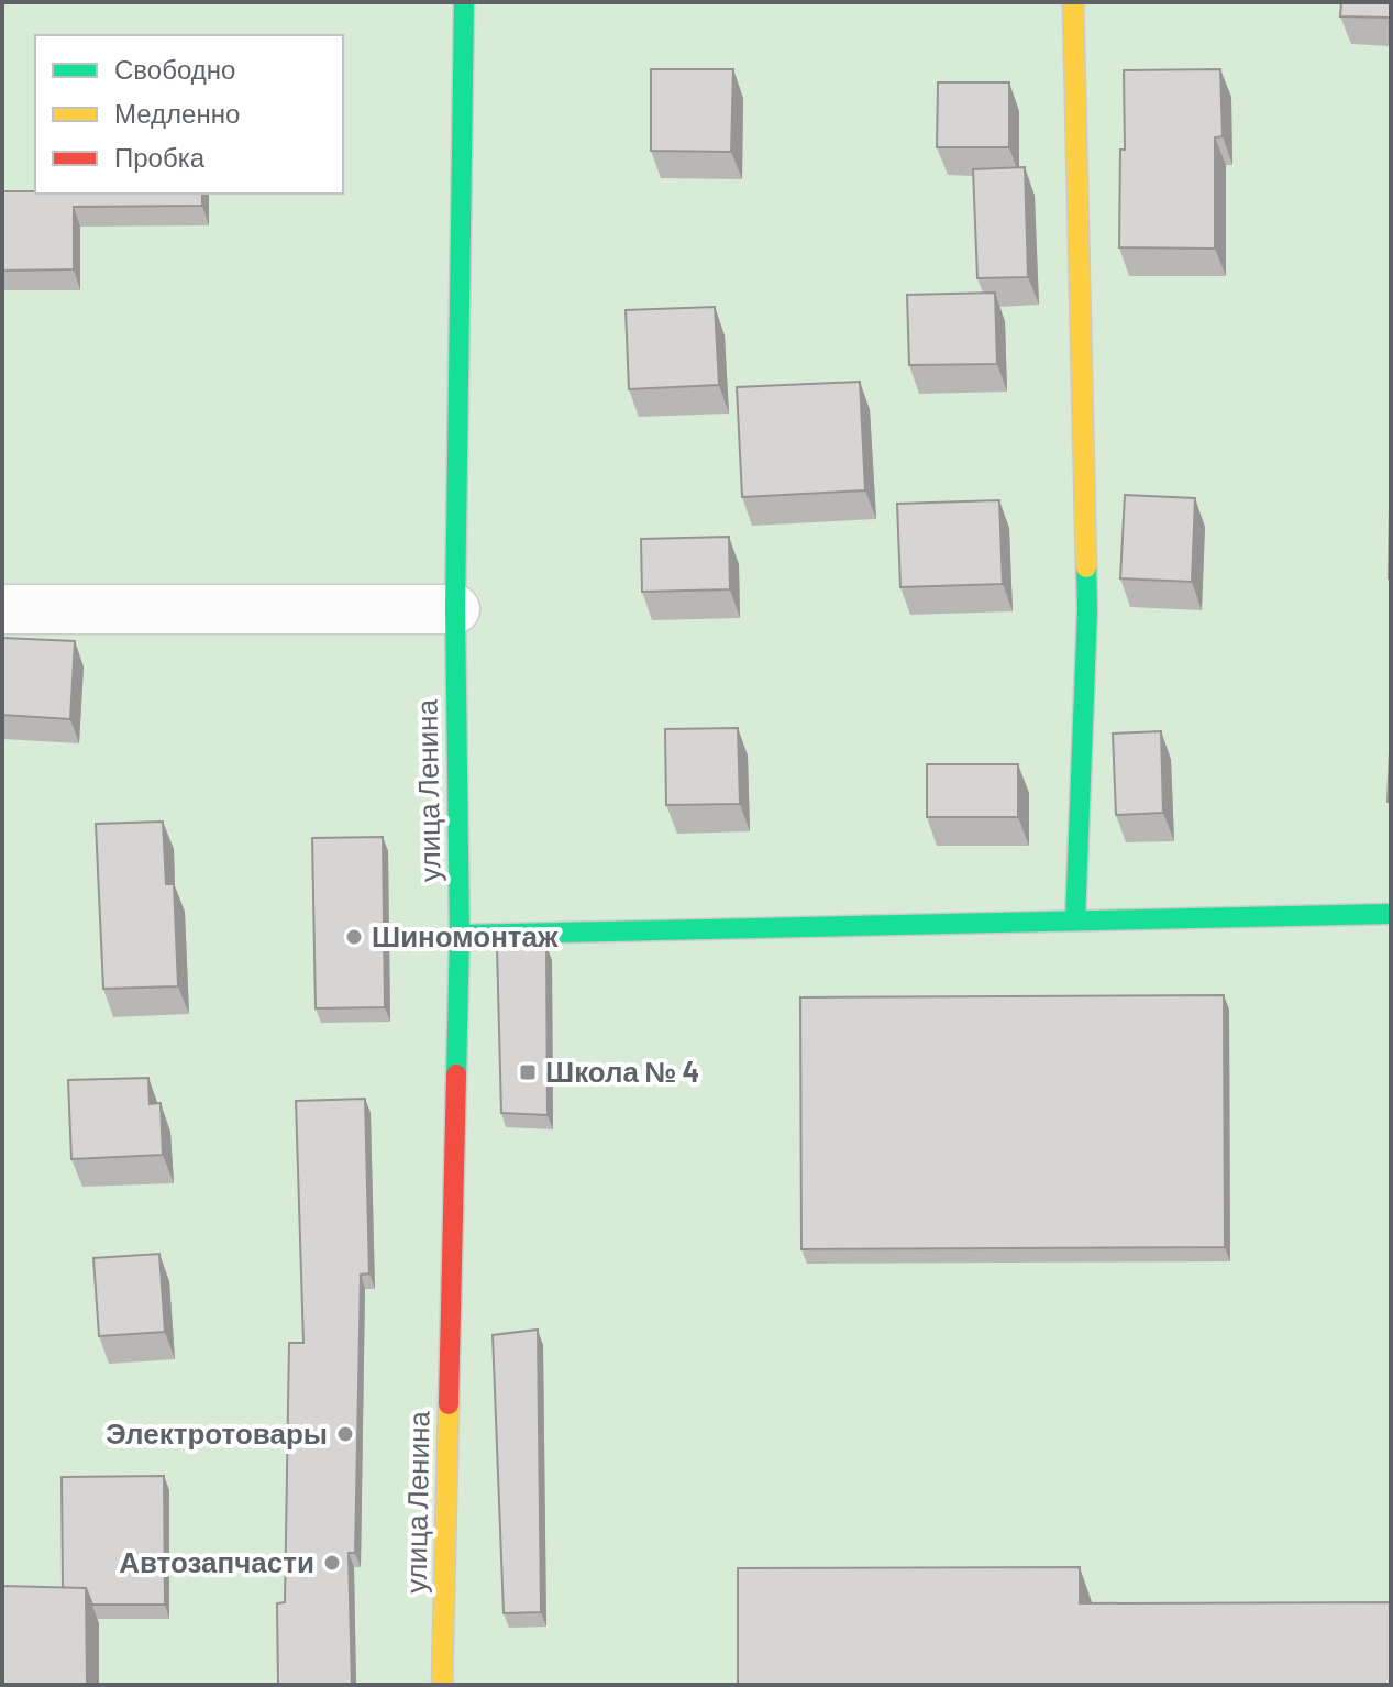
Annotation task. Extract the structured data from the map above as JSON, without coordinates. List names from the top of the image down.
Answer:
{
  "streets": {
    "street": ["улица Ленина"]
  },
  "places": {
    "other": ["Шиномонтаж", "Электротовары", "Автозапчасти"],
    "transit": ["Школа № 4"]
  },
  "legend": ["Свободно", "Медленно", "Пробка"]
}
